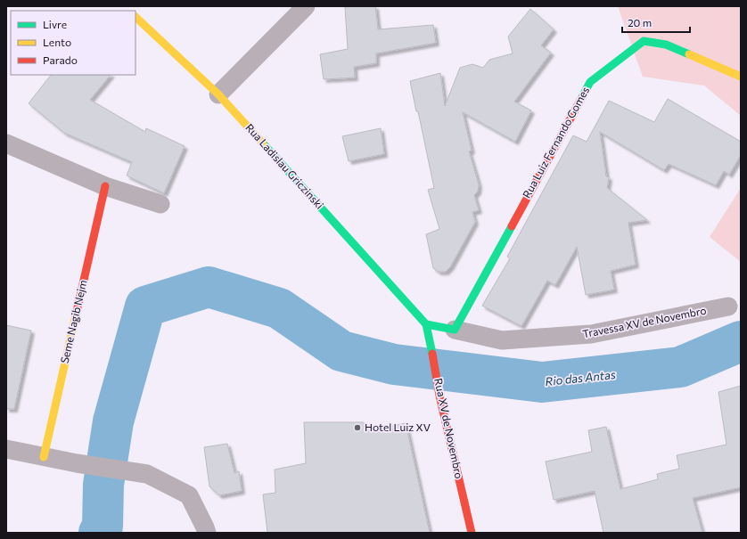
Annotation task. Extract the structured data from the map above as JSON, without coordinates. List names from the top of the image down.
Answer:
{
  "streets": {
    "street": [
      "Rua Luiz Fernando Gomes",
      "Rua Ladislau Griczinski",
      "Seme Nagib Nejm",
      "Travessa XV de Novembro",
      "Rua XV de Novembro"
    ]
  },
  "crossings": [
    ["Rua Luiz Fernando Gomes", "Travessa XV de Novembro"],
    ["Rua Ladislau Griczinski", "Rua XV de Novembro"]
  ],
  "water": ["Rio das Antas"],
  "places": ["Hotel Luiz XV"],
  "legend": ["Livre", "Lento", "Parado"],
  "scale_bar": "20 m"
}
